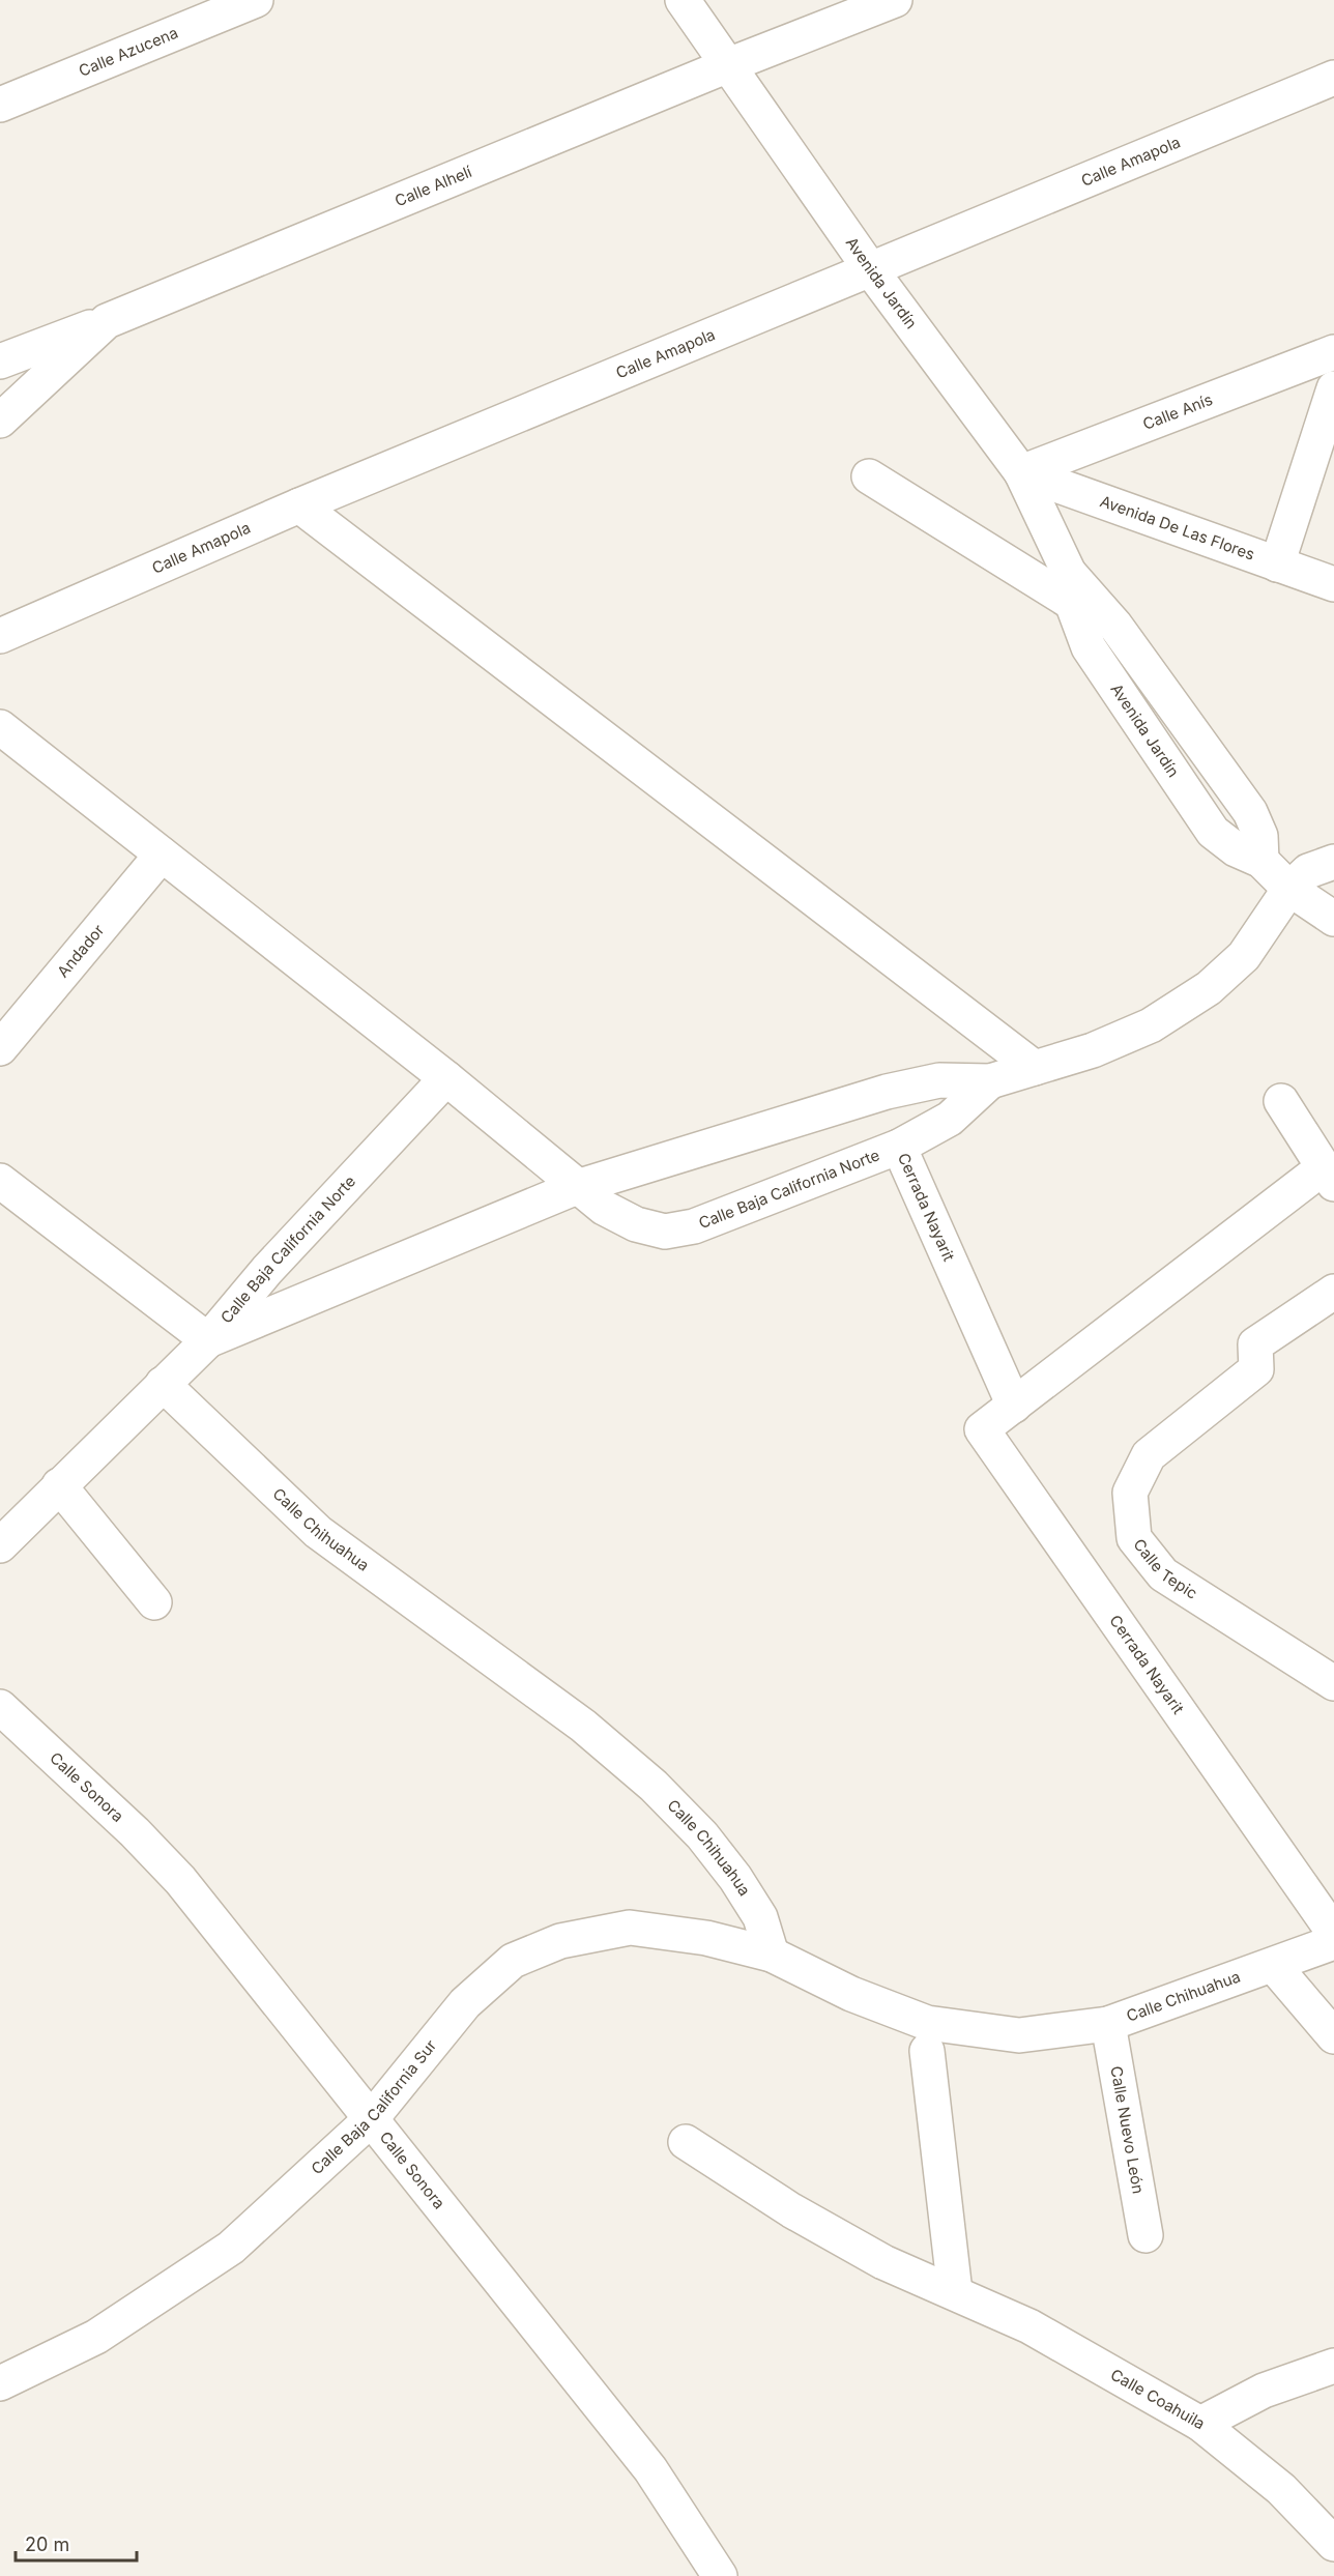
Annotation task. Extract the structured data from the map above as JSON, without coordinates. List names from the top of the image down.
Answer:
{
  "streets": {
    "street": [
      "Calle Azucena",
      "Calle Amapola",
      "Calle Alhelí",
      "Avenida Jardín",
      "Calle Anís",
      "Avenida De Las Flores",
      "Andador",
      "Calle Baja California Norte",
      "Cerrada Nayarit",
      "Calle Chihuahua",
      "Calle Tepic",
      "Calle Sonora",
      "Calle Baja California Sur",
      "Calle Nuevo León",
      "Calle Coahuila"
    ]
  },
  "crossings": [
    ["Calle Amapola", "Avenida Jardín"],
    ["Calle Alhelí", "Avenida Jardín"],
    ["Avenida Jardín", "Calle Anís"],
    ["Avenida Jardín", "Avenida De Las Flores"],
    ["Avenida Jardín", "Calle Baja California Norte"],
    ["Calle Anís", "Avenida De Las Flores"],
    ["Calle Baja California Norte", "Cerrada Nayarit"],
    ["Calle Baja California Norte", "Calle Chihuahua"],
    ["Calle Chihuahua", "Calle Baja California Sur"],
    ["Calle Chihuahua", "Calle Nuevo León"],
    ["Calle Sonora", "Calle Baja California Sur"]
  ],
  "scale_bar": "20 m"
}
